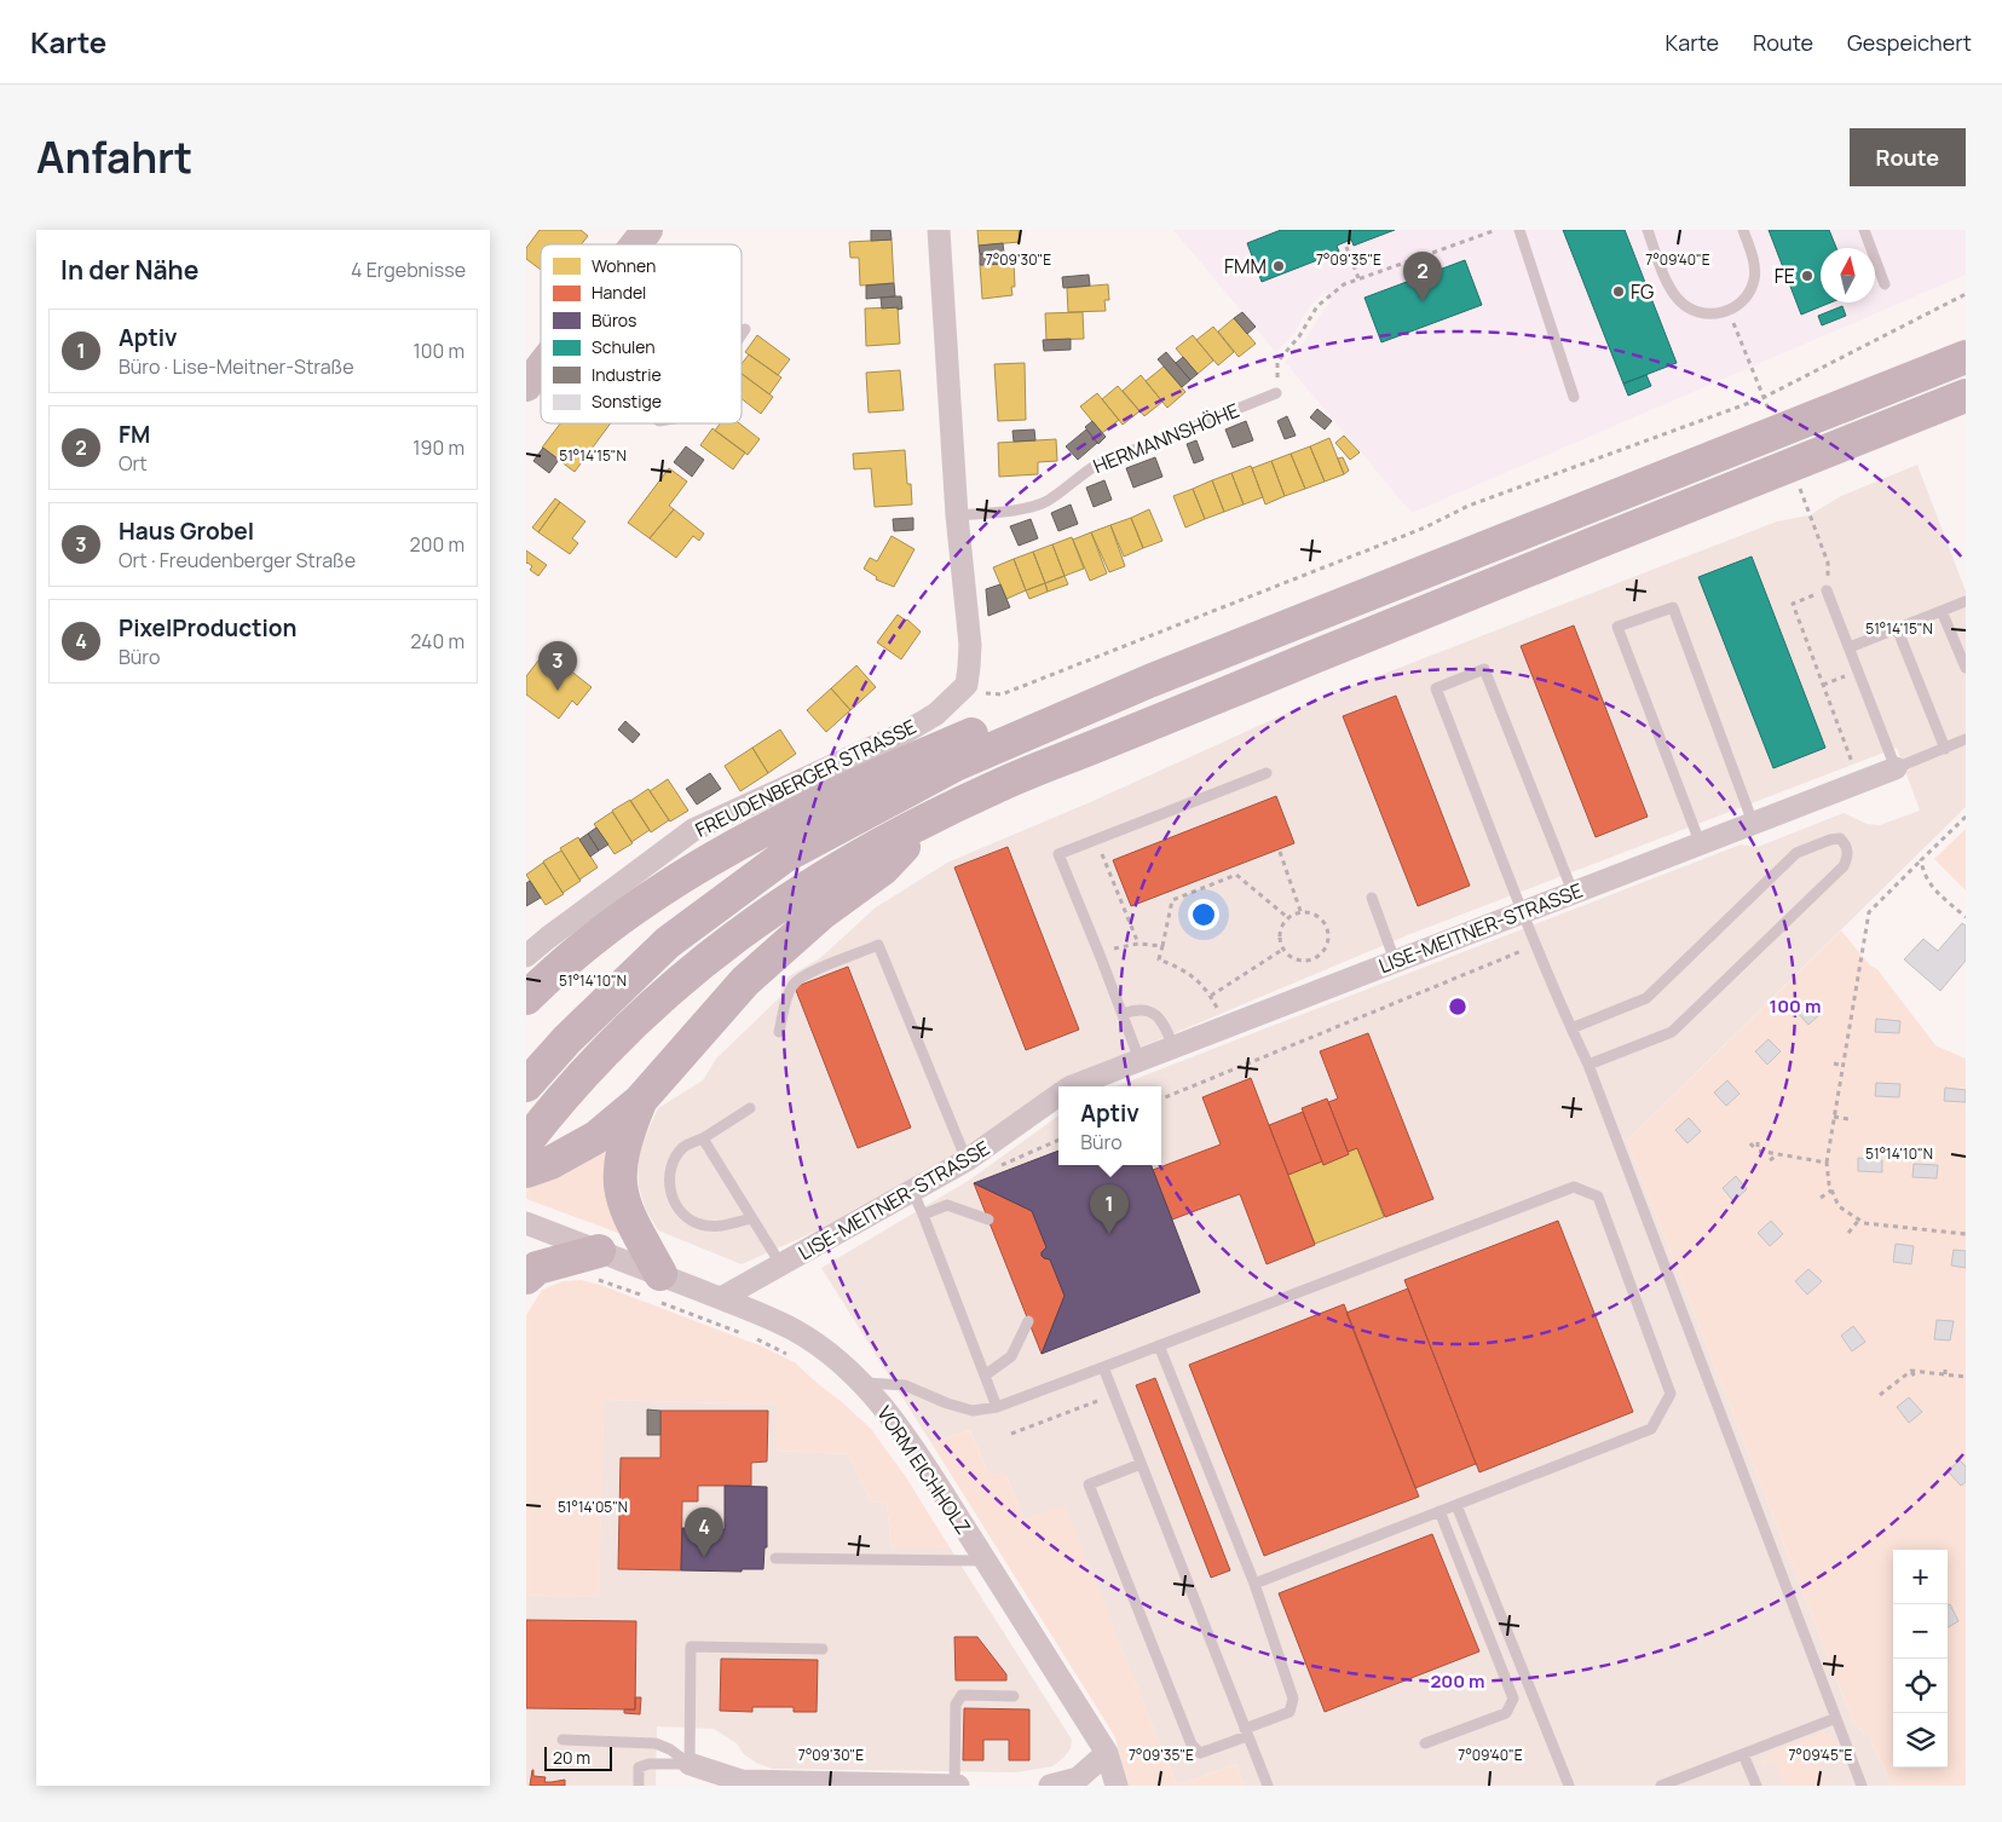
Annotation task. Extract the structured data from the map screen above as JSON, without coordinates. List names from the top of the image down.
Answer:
{
  "streets": {
    "street": ["FREUDENBERGER STRASSE", "LISE-MEITNER-STRASSE", "VORM EICHHOLZ"],
    "lane": ["HERMANNSHÖHE"]
  },
  "crossings": [
    ["LISE-MEITNER-STRASSE", "VORM EICHHOLZ"]
  ],
  "places": ["FMM", "FE", "FG"],
  "legend": [
    "Wohnen",
    "Handel",
    "Büros",
    "Schulen",
    "Industrie",
    "Sonstige"
  ],
  "scale_bar": "20 m",
  "north": "top",
  "page": {
    "header": "Karte",
    "nav": ["Karte", "Route", "Gespeichert"],
    "title": "Anfahrt",
    "buttons": "Route",
    "heading": ["In der Nähe", "4 Ergebnisse"],
    "pins": [
      "2",
      "3",
      "1",
      "4"
    ],
    "list": [
      {
        "mark": "1",
        "name": "Aptiv",
        "note": "Büro · Lise-Meitner-Straße",
        "value": "100 m"
      },
      {
        "mark": "2",
        "name": "FM",
        "note": "Ort",
        "value": "190 m"
      },
      {
        "mark": "3",
        "name": "Haus Grobel",
        "note": "Ort · Freudenberger Straße",
        "value": "200 m"
      },
      {
        "mark": "4",
        "name": "PixelProduction",
        "note": "Büro",
        "value": "240 m"
      }
    ],
    "popup": ["Aptiv", "Büro"],
    "map_buttons": ["+", "−"],
    "scale": "20 m"
  },
  "coordinates": [
    "7°09'30\"E",
    "7°09'35\"E",
    "7°09'40\"E",
    "51°14'15\"N",
    "51°14'10\"N",
    "51°14'05\"N",
    "7°09'45\"E"
  ],
  "rings": ["100 m", "200 m"]
}
